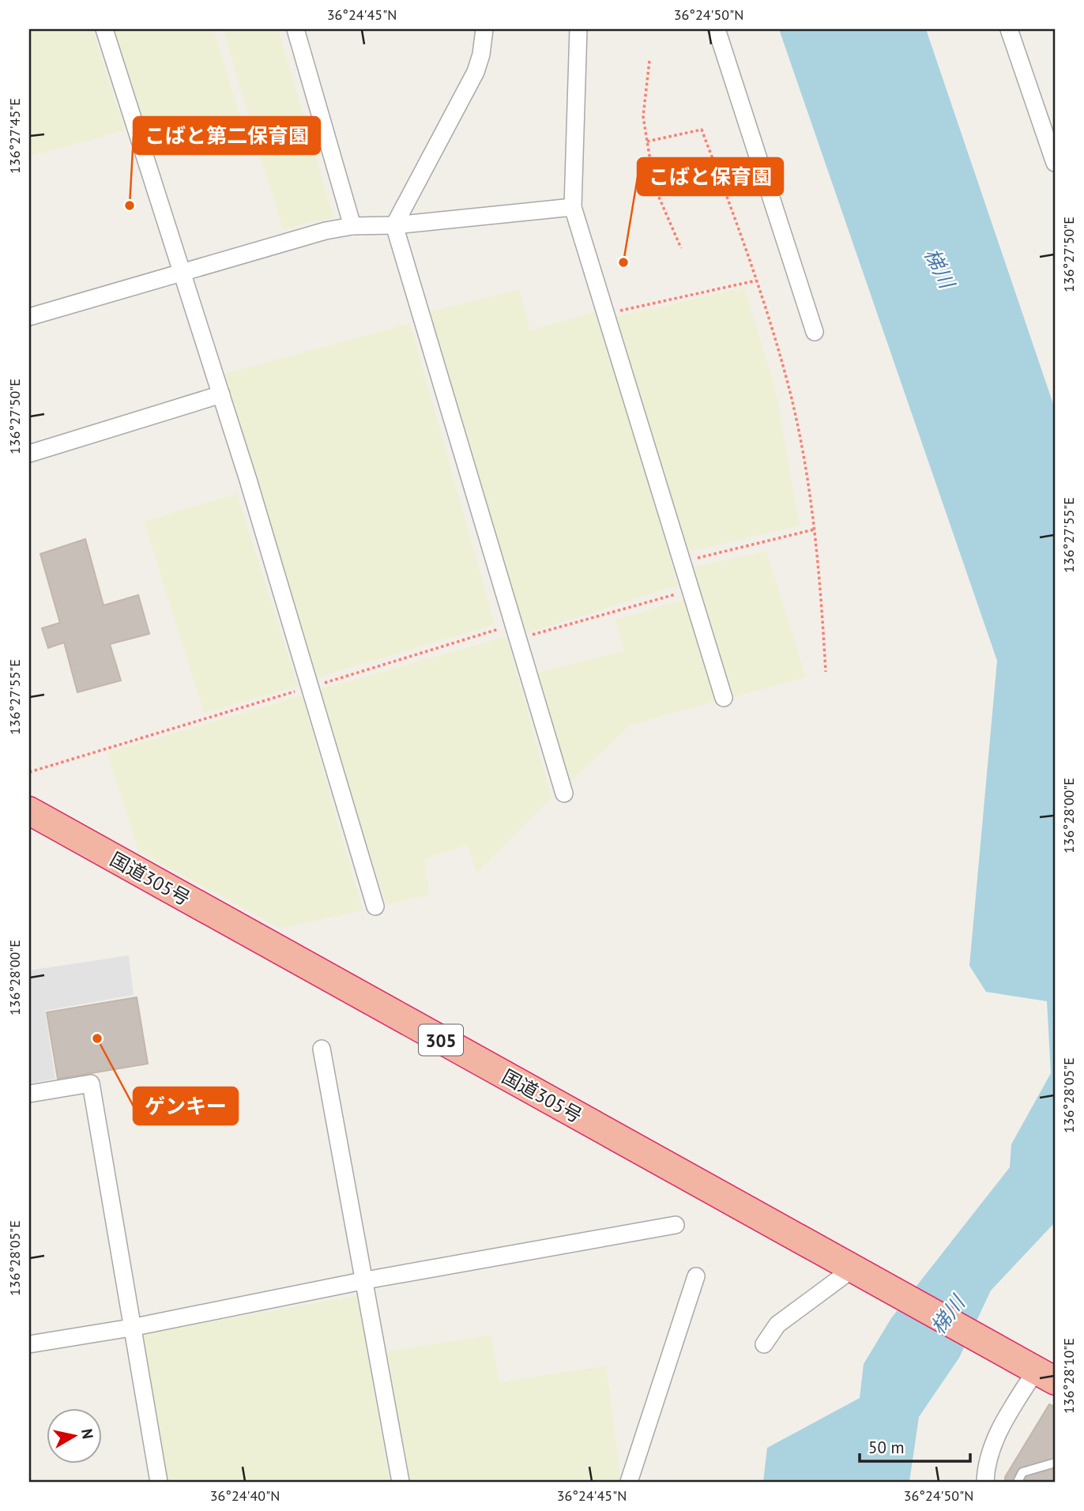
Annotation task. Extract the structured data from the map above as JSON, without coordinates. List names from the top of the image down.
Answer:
{
  "streets": {
    "highway": ["国道305号", "305"]
  },
  "water": ["梯川"],
  "places": ["こばと第二保育園", "こばと保育園", "ゲンキー"],
  "scale_bar": "50 m",
  "north": "right",
  "coordinates": [
    "36°24'45\"N",
    "36°24'50\"N",
    "136°27'45\"E",
    "136°27'50\"E",
    "136°27'55\"E",
    "136°28'00\"E",
    "136°28'05\"E",
    "136°28'10\"E",
    "36°24'40\"N"
  ]
}
